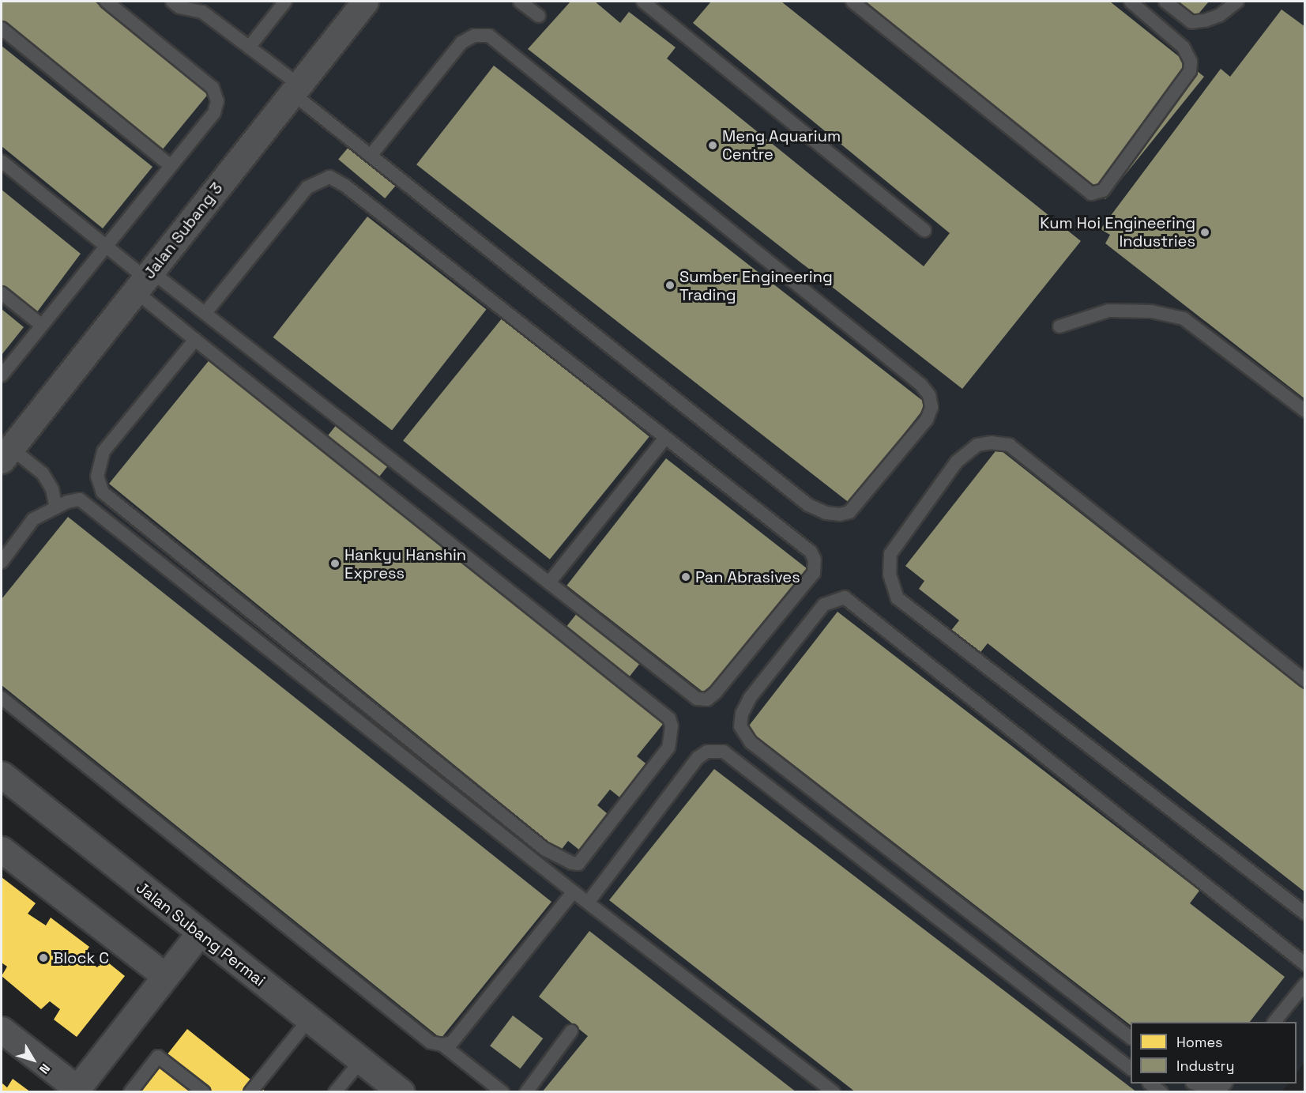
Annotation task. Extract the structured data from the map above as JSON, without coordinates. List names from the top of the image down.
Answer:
{
  "streets": {
    "street": ["Jalan Subang 3", "Jalan Subang Permai"]
  },
  "places": [
    "Meng Aquarium Centre",
    "Kum Hoi Engineering Industries",
    "Sumber Engineering Trading",
    "Hankyu Hanshin Express",
    "Pan Abrasives",
    "Block C"
  ],
  "legend": ["Homes", "Industry"],
  "north": "bottom right"
}
